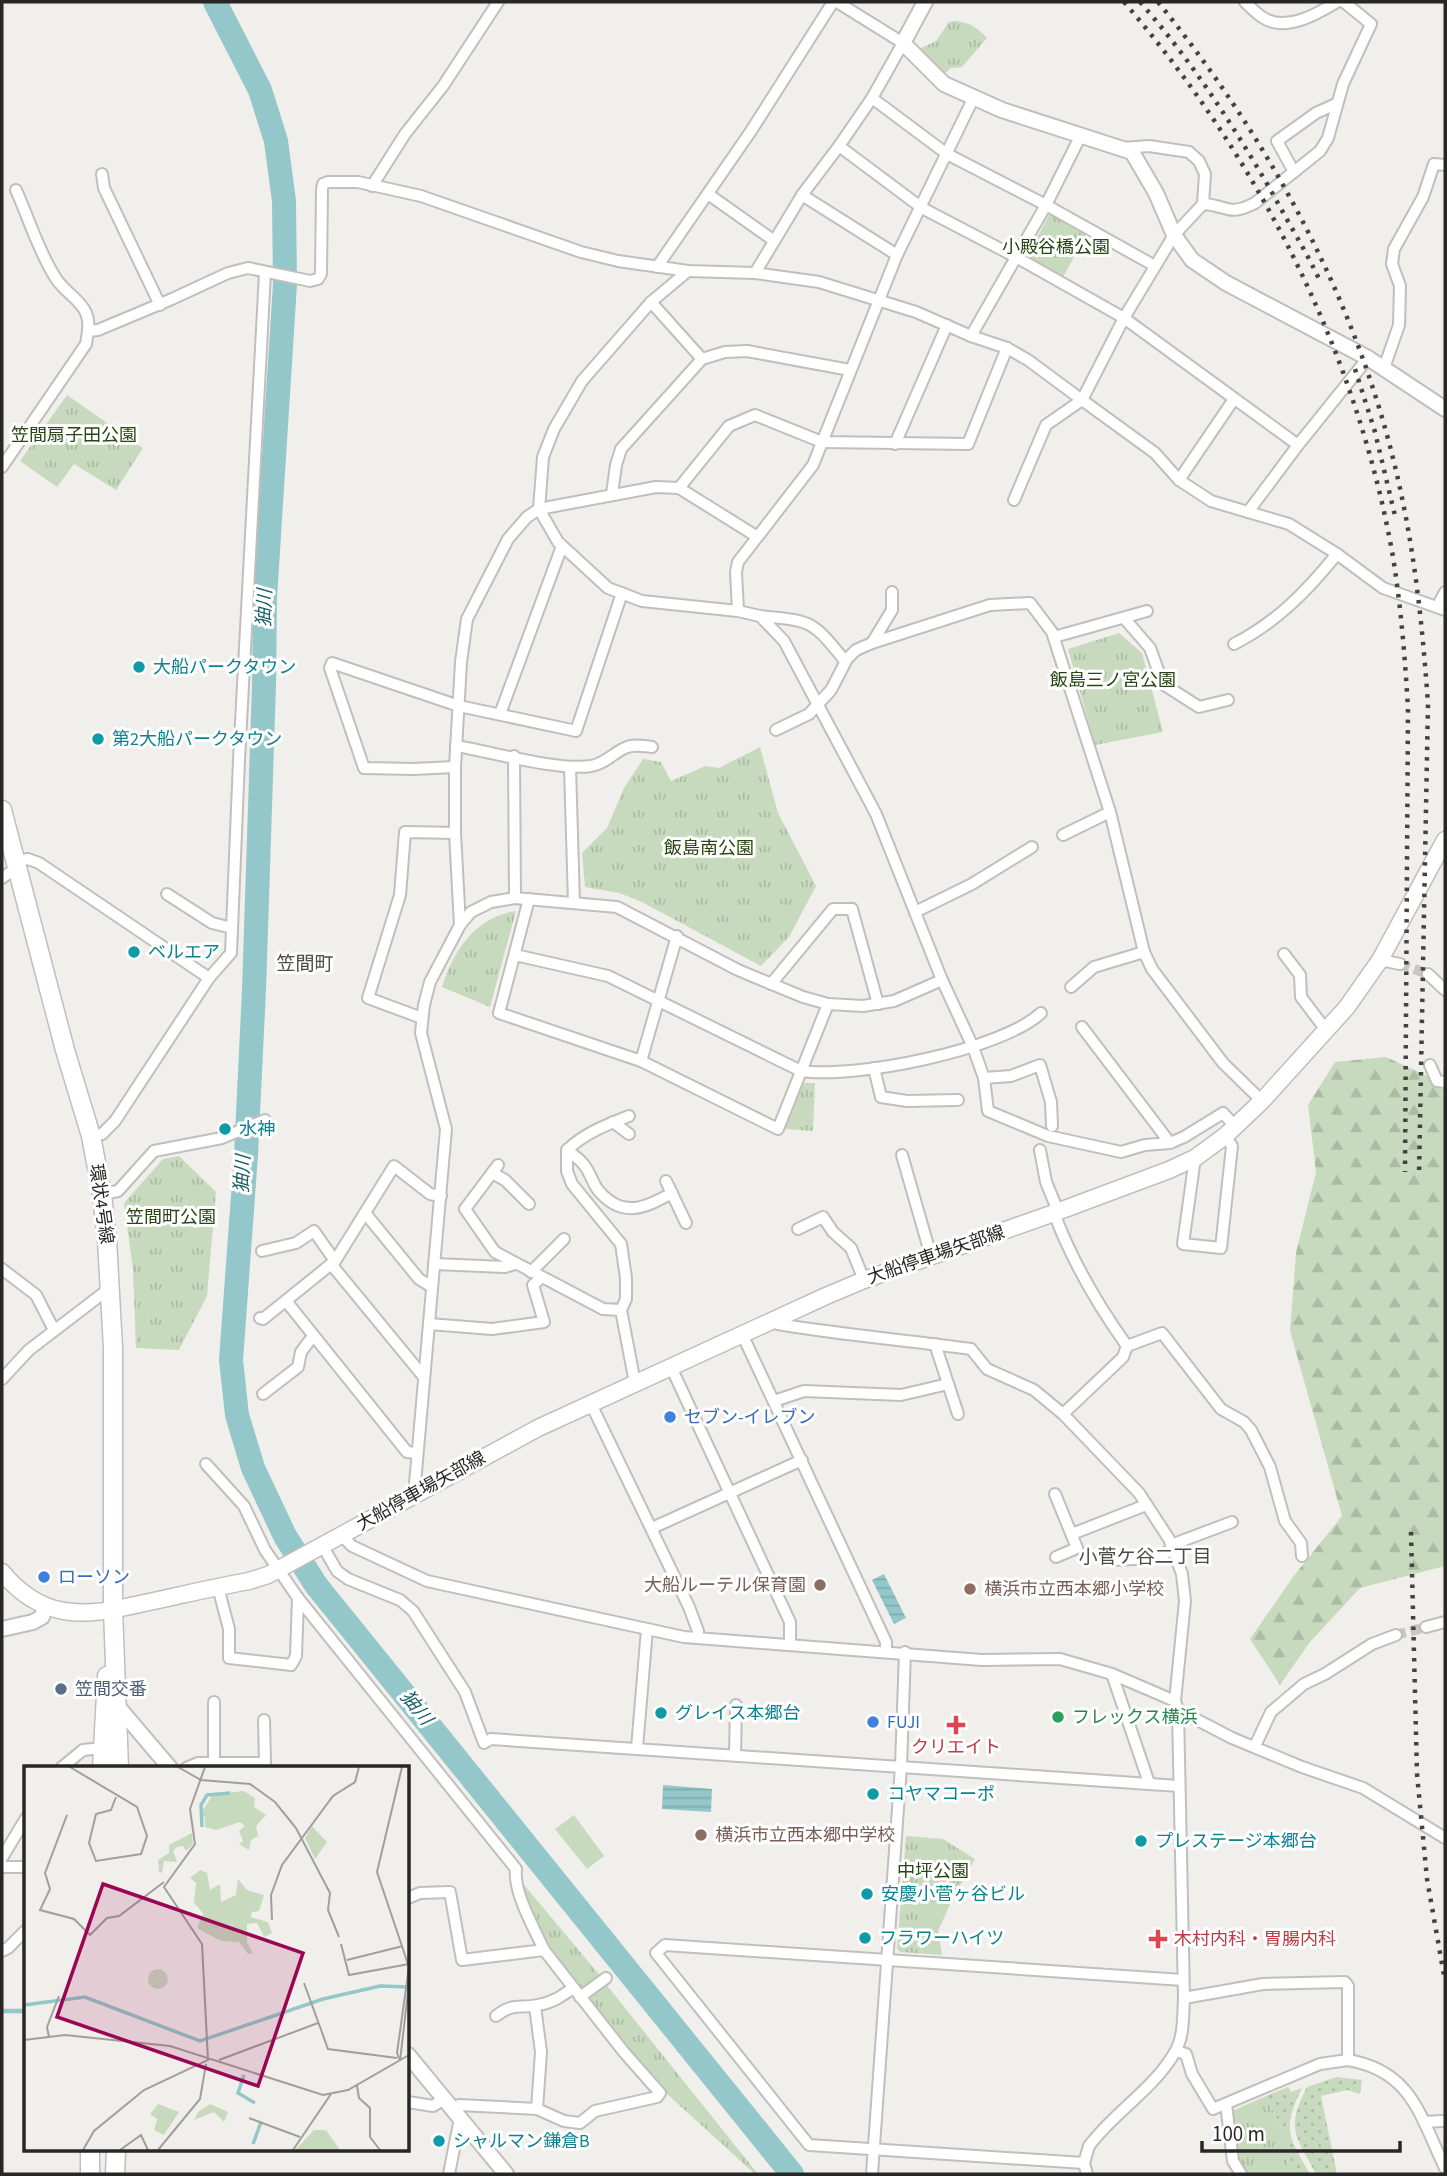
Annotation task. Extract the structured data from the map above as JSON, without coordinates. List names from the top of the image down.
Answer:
{
  "streets": {
    "main road": ["環状4号線", "大船停車場矢部線"]
  },
  "districts": ["笠間町", "小菅ケ谷二丁目"],
  "water": ["㹨川"],
  "parks": [
    "小殿谷橋公園",
    "笠間扇子田公園",
    "飯島三ノ宮公園",
    "飯島南公園",
    "笠間町公園",
    "中坪公園"
  ],
  "places": {
    "other": [
      "大船パークタウン",
      "第2大船パークタウン",
      "ベルエア",
      "水神",
      "セブン-イレブン",
      "ローソン",
      "大船ルーテル保育園",
      "横浜市立西本郷小学校",
      "笠間交番",
      "グレイス本郷台",
      "フレックス横浜",
      "FUJI",
      "コヤマコーポ",
      "横浜市立西本郷中学校",
      "プレステージ本郷台",
      "安慶小菅ヶ谷ビル",
      "フラワーハイツ",
      "シャルマン鎌倉B"
    ],
    "health": ["クリエイト", "木村内科・胃腸内科"]
  },
  "scale_bar": "100 m"
}
